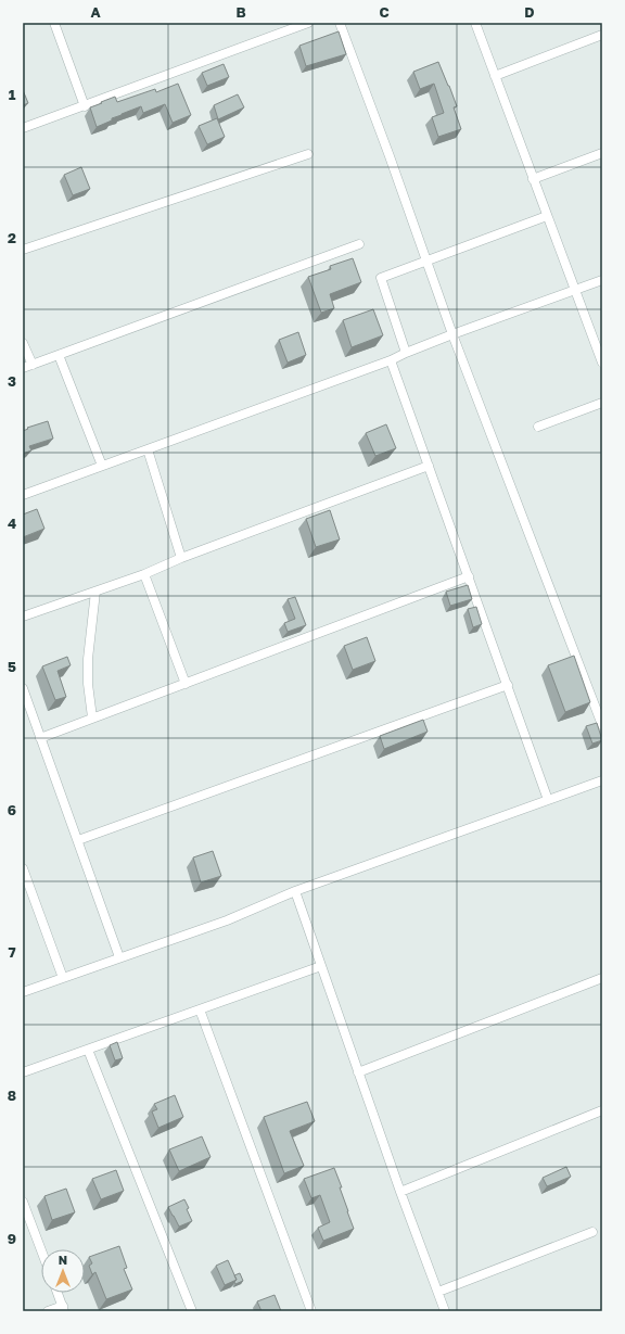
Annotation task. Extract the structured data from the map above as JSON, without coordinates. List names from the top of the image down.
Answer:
{
  "north": "top",
  "grid": {
    "columns": [
      "A",
      "B",
      "C",
      "D"
    ],
    "rows": [
      "1",
      "2",
      "3",
      "4",
      "5",
      "6",
      "7",
      "8",
      "9"
    ]
  }
}
